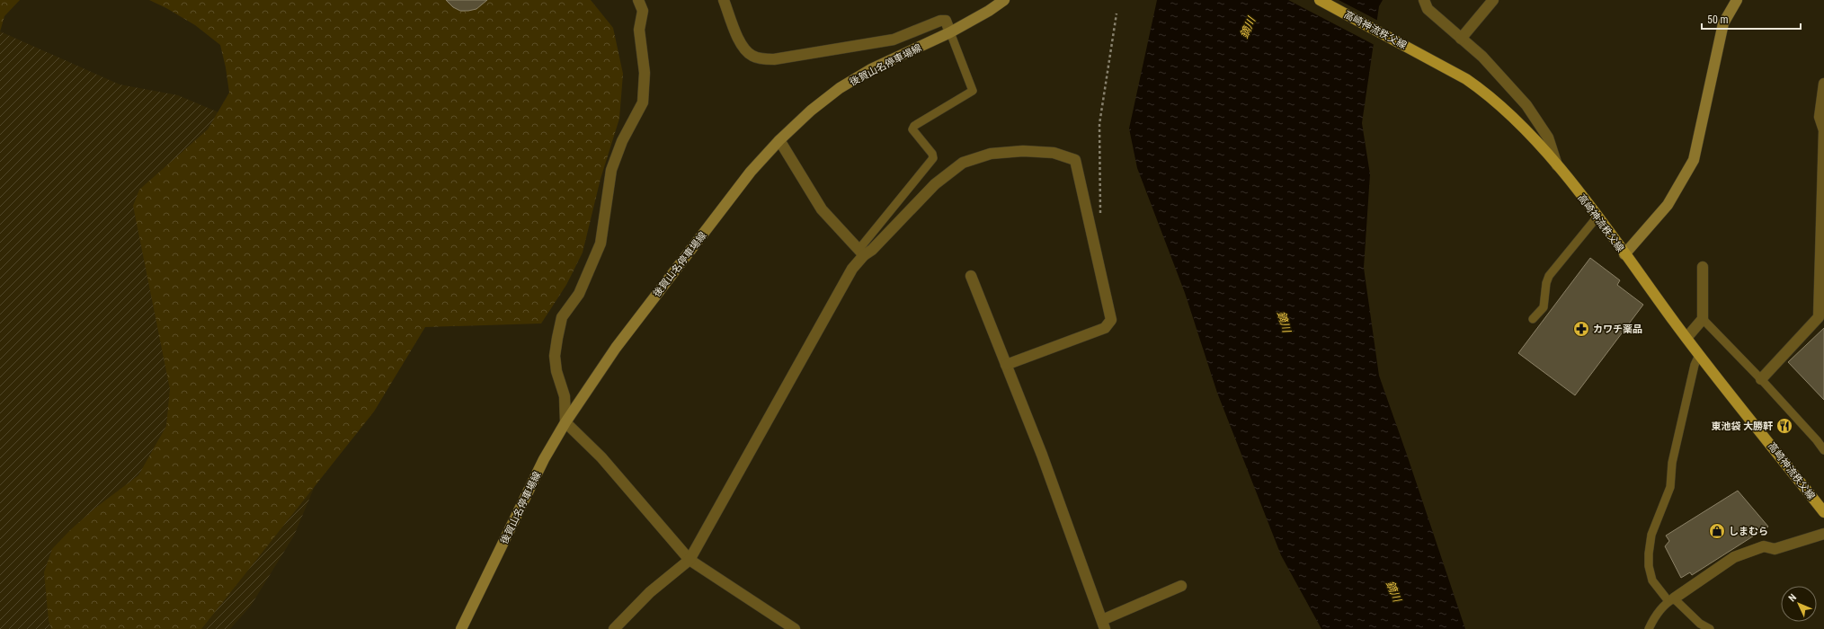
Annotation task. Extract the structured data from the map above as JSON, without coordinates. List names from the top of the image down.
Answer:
{
  "streets": {
    "main road": ["高崎神流秩父線", "後賀山名停車場線"]
  },
  "water": ["鏑川"],
  "places": {
    "pharmacy": ["カワチ薬品"],
    "restaurant": ["東池袋 大勝軒"],
    "shop": ["しまむら"]
  },
  "scale_bar": "50 m",
  "north": "top left"
}
